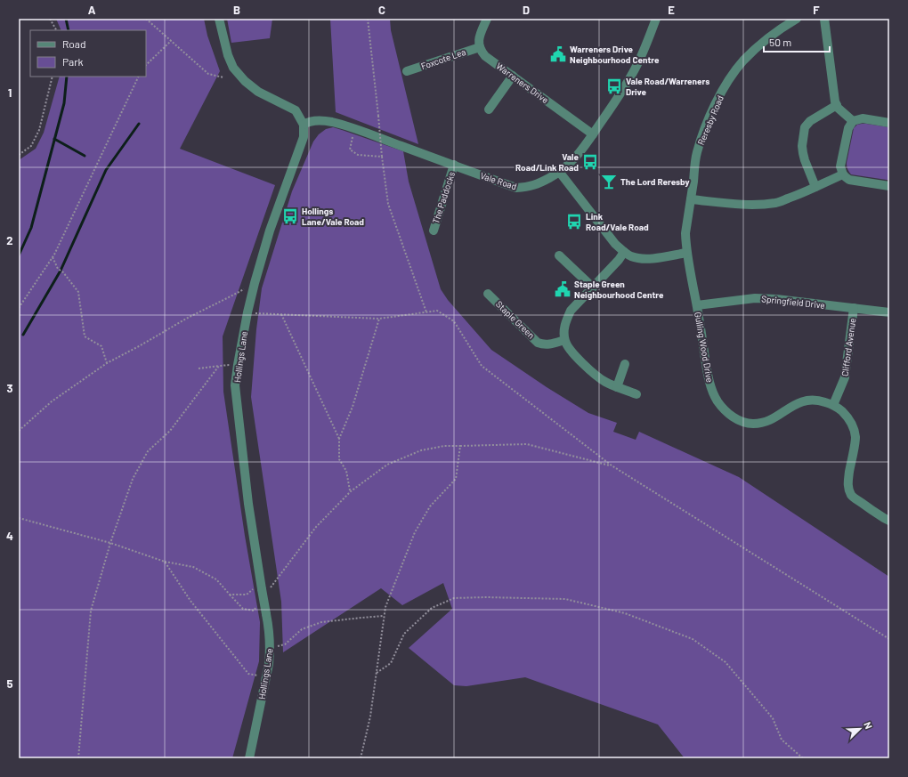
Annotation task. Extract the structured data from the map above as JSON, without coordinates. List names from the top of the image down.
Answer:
{
  "streets": {
    "street": [
      "Foxcote Lea",
      "Warreners Drive",
      "Reresby Road",
      "Vale Road",
      "The Paddocks",
      "Springfield Drive",
      "Staple Green",
      "Gulling Wood Drive",
      "Clifford Avenue",
      "Hollings Lane"
    ]
  },
  "crossings": [
    ["Foxcote Lea", "Warreners Drive"],
    ["Warreners Drive", "Vale Road"],
    ["Reresby Road", "Gulling Wood Drive"],
    ["Vale Road", "The Paddocks"],
    ["Vale Road", "Hollings Lane"],
    ["Springfield Drive", "Gulling Wood Drive"],
    ["Springfield Drive", "Clifford Avenue"],
    ["Gulling Wood Drive", "Clifford Avenue"]
  ],
  "places": {
    "public building": ["Warreners Drive Neighbourhood Centre", "Staple Green Neighbourhood Centre"],
    "bus stop": [
      "Vale Road/Warreners Drive",
      "Vale Road/Link Road",
      "Hollings Lane/Vale Road",
      "Link Road/Vale Road"
    ],
    "bar": ["The Lord Reresby"]
  },
  "legend": ["Road", "Park"],
  "scale_bar": "50 m",
  "north": "top right",
  "grid": {
    "columns": [
      "A",
      "B",
      "C",
      "D",
      "E",
      "F"
    ],
    "rows": [
      "1",
      "2",
      "3",
      "4",
      "5"
    ]
  }
}
